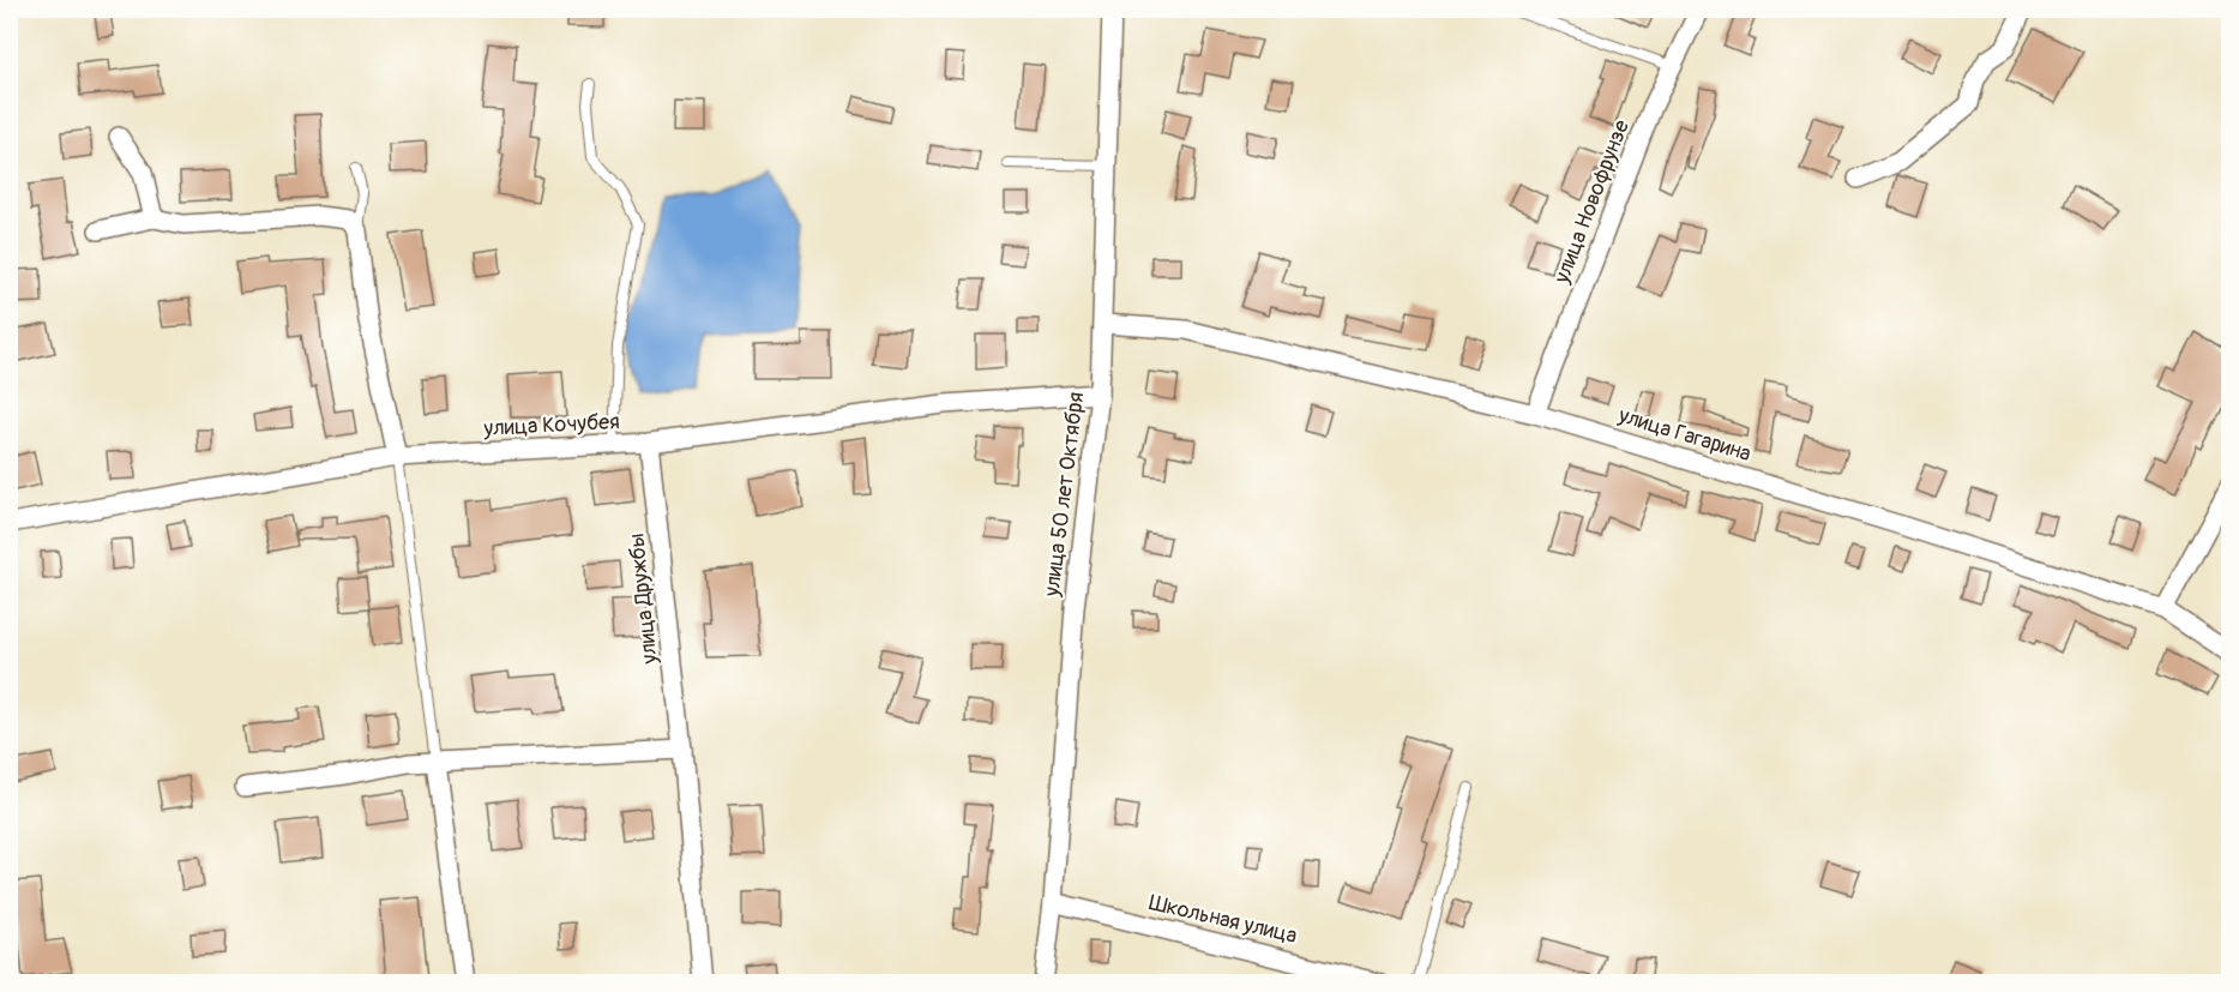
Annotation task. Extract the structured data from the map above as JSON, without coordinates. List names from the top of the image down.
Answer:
{
  "streets": {
    "street": [
      "улица Новофрунзе",
      "улица Кочубея",
      "улица Гагарина",
      "улица 50 лет Октября",
      "улица Дружбы",
      "Школьная улица"
    ]
  },
  "crossings": [
    ["улица Новофрунзе", "улица Гагарина"],
    ["улица Кочубея", "улица 50 лет Октября"],
    ["улица Кочубея", "улица Дружбы"],
    ["улица Гагарина", "улица 50 лет Октября"],
    ["улица 50 лет Октября", "Школьная улица"]
  ]
}
